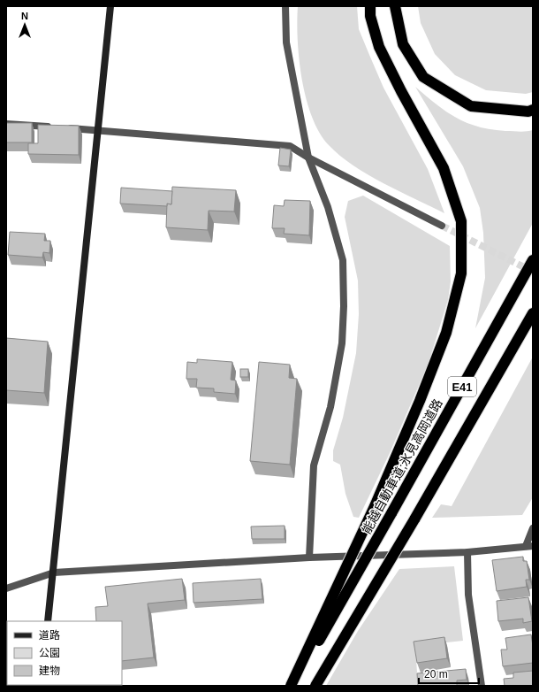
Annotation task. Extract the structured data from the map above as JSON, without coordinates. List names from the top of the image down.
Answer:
{
  "streets": {
    "highway": ["E41", "能越自動車道;氷見高岡道路"]
  },
  "legend": ["道路", "公園", "建物"],
  "scale_bar": "20 m",
  "north": "top"
}
